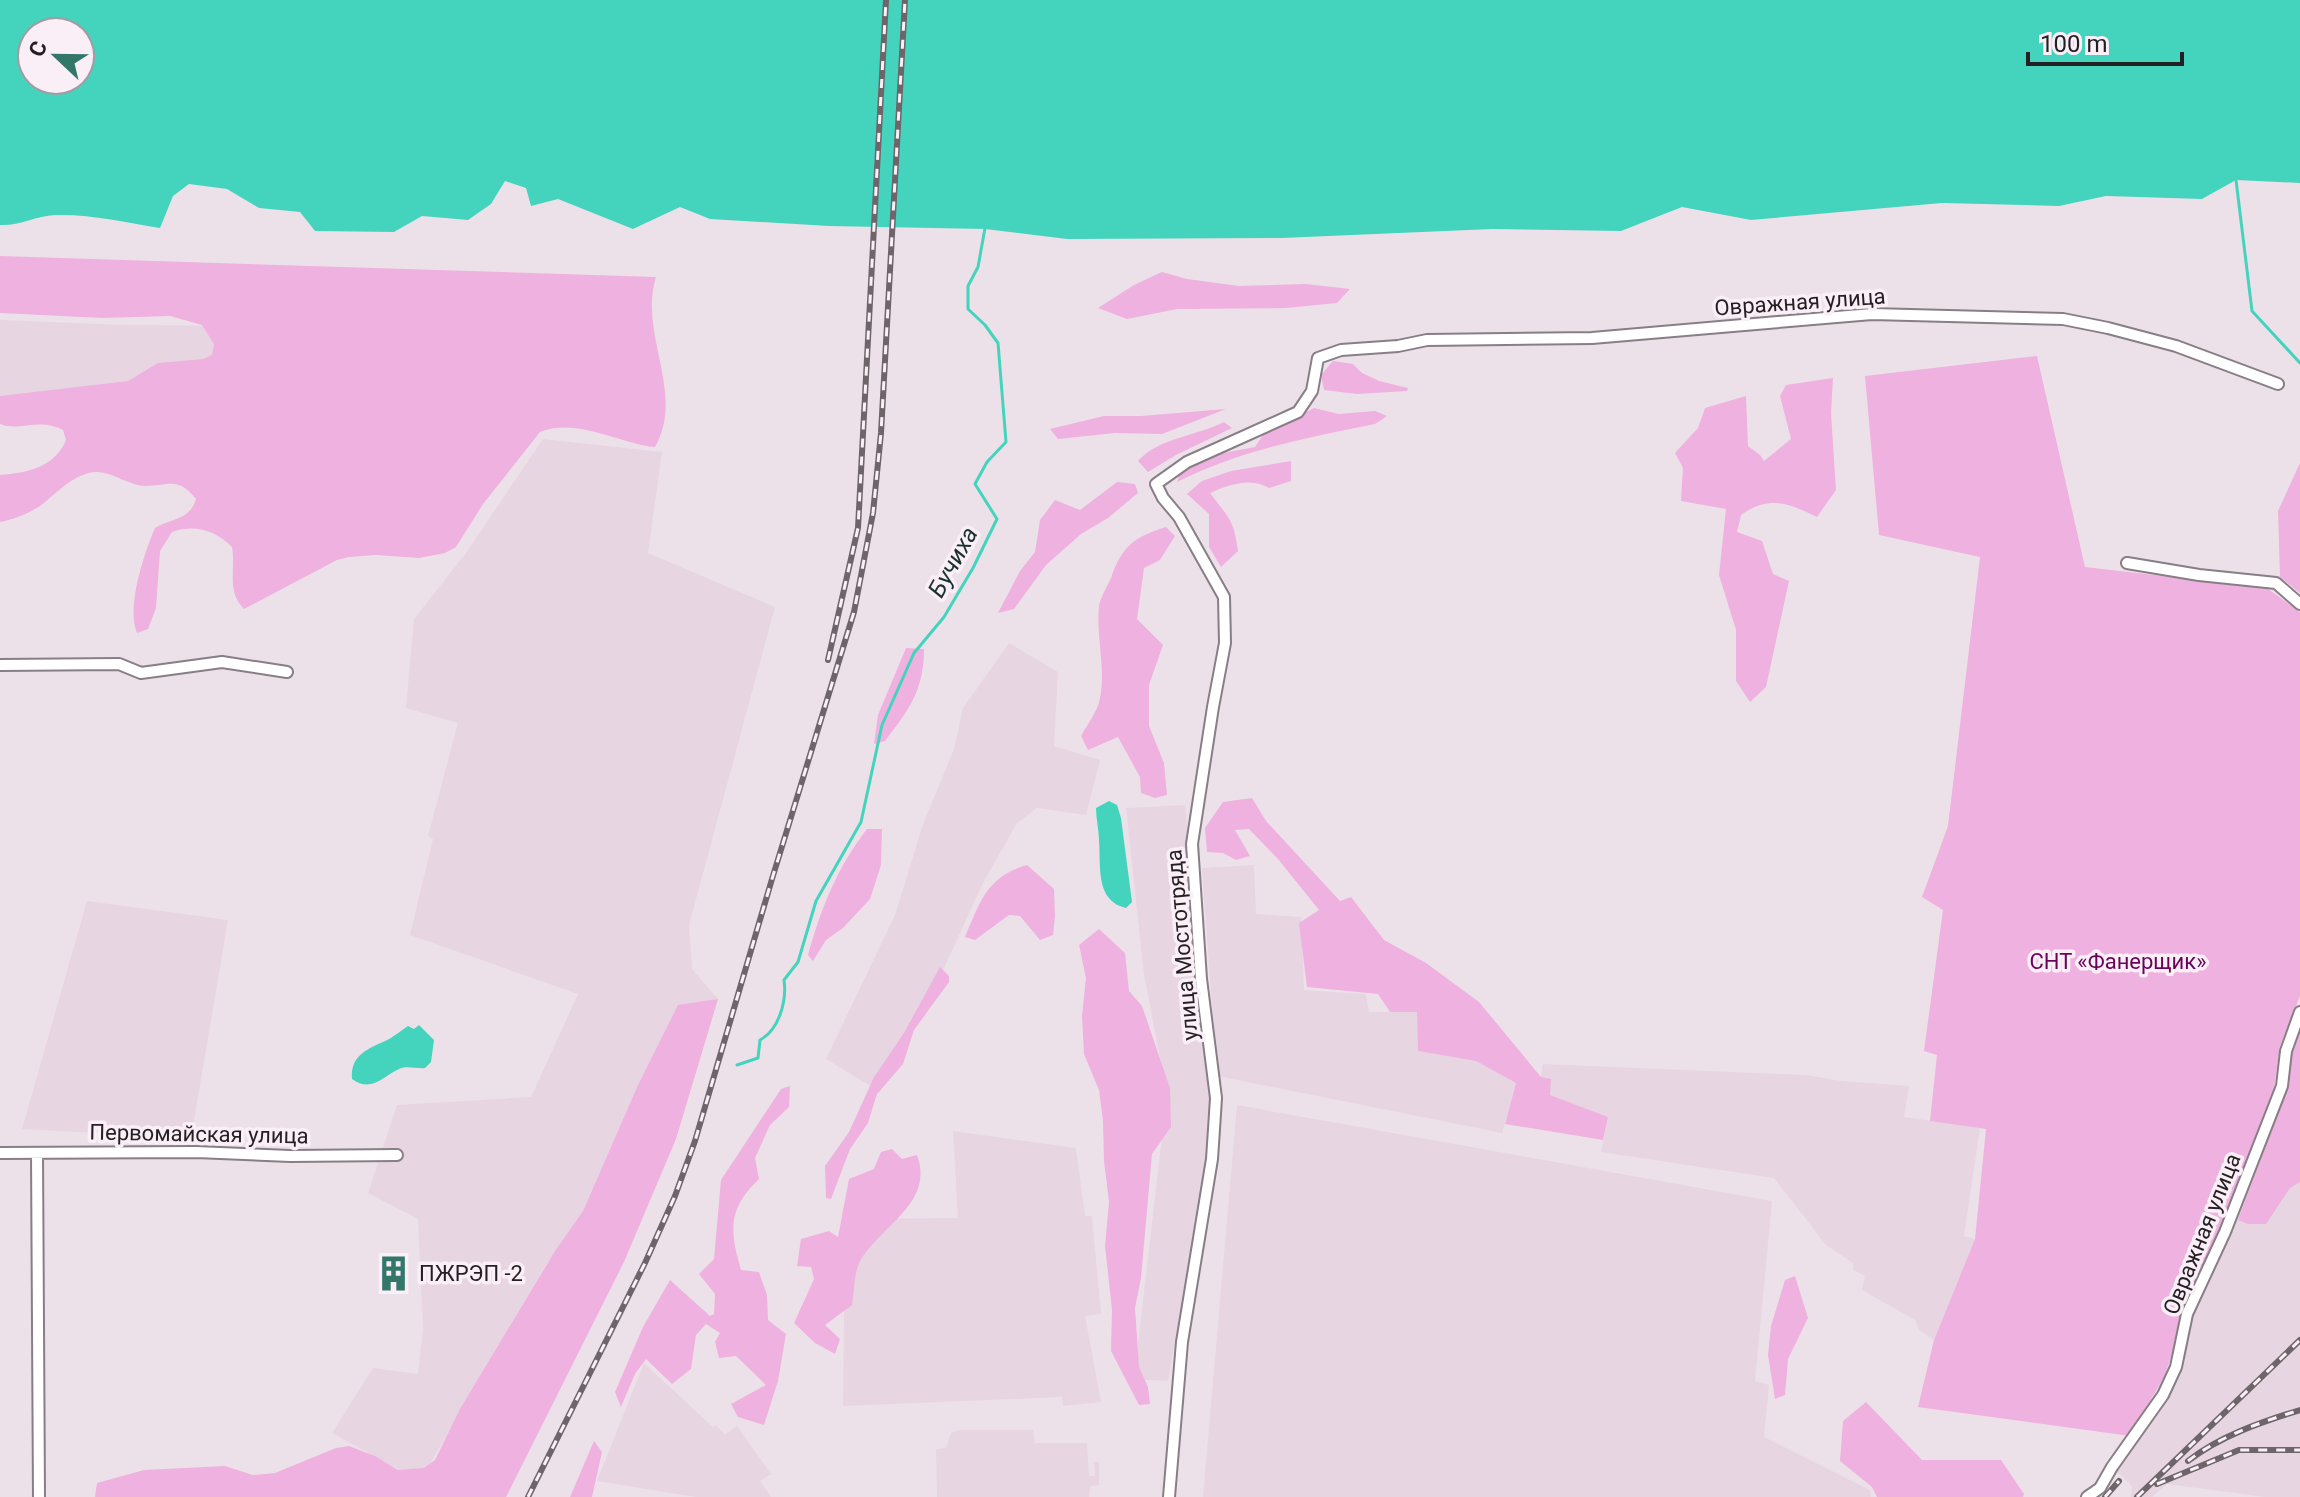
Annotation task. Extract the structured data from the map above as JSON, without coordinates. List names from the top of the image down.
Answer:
{
  "streets": {
    "street": ["Овражная улица", "улица Мостотряда", "Первомайская улица"]
  },
  "crossings": [
    ["Овражная улица", "улица Мостотряда"]
  ],
  "water": ["Бучиха"],
  "parks": ["СНТ «Фанерщик»"],
  "places": {
    "building": ["ПЖРЭП -2"]
  },
  "scale_bar": "100 m",
  "north": "left"
}
